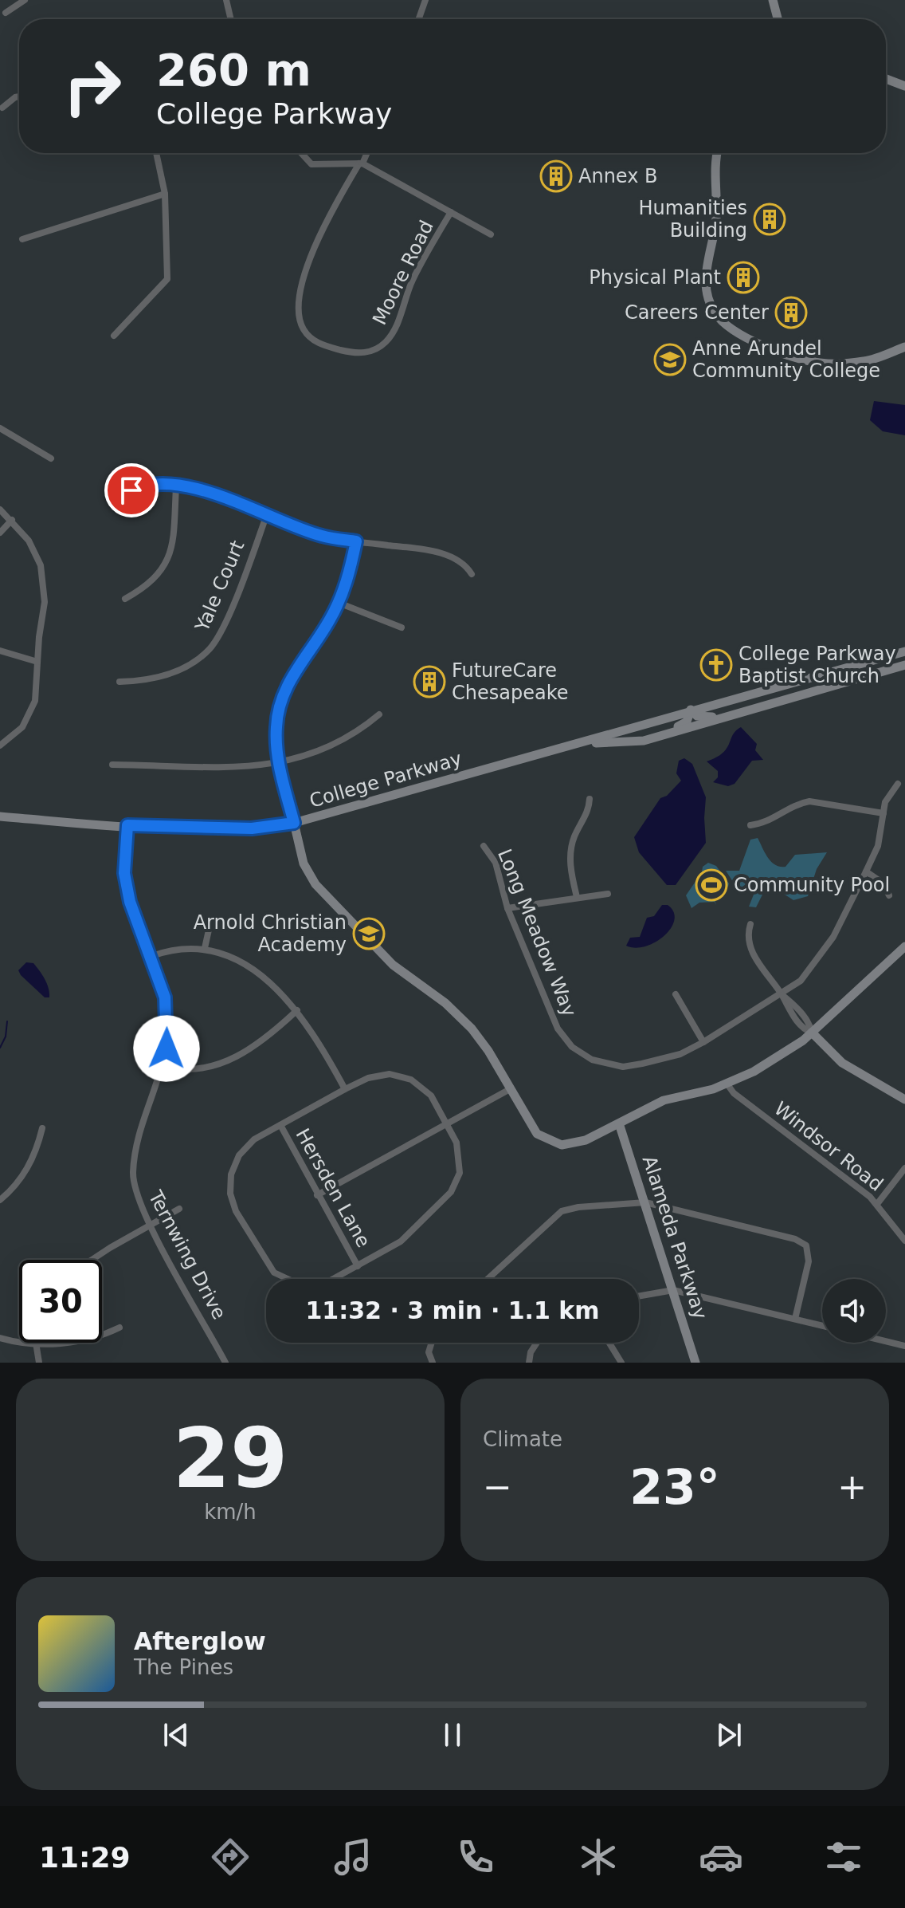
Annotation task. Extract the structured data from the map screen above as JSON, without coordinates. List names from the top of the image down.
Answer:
{
  "streets": {
    "street": [
      "Moore Road",
      "Yale Court",
      "College Parkway",
      "Long Meadow Way",
      "Windsor Road",
      "Hersden Lane",
      "Alameda Parkway",
      "Ternwing Drive"
    ]
  },
  "crossings": [
    ["College Parkway", "Ternwing Drive"]
  ],
  "places": {
    "building": [
      "Annex B",
      "Humanities Building",
      "Physical Plant",
      "Careers Center",
      "FutureCare Chesapeake"
    ],
    "school or university": ["Anne Arundel Community College", "Arnold Christian Academy"],
    "church": ["College Parkway Baptist Church"],
    "sports": ["Community Pool"]
  },
  "page": {
    "turn": ["260 m", "College Parkway"],
    "limit": "30",
    "trip": "11:32 · 3 min · 1.1 km",
    "tile": [
      ["29", "km/h"],
      "Climate"
    ],
    "heat": ["−", "23°", "+"],
    "song": ["Afterglow", "The Pines"],
    "tabs": "11:29"
  }
}
